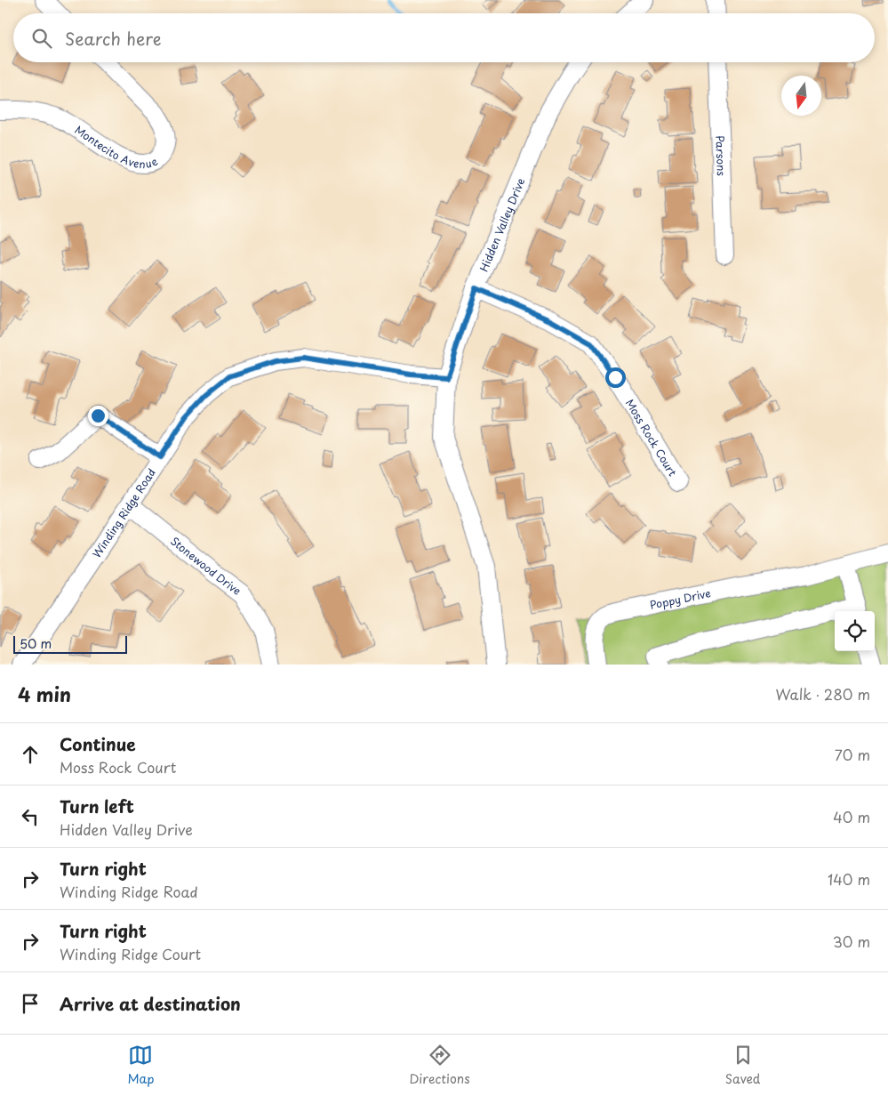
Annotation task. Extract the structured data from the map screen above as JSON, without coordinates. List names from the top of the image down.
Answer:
{
  "streets": {
    "street": [
      "Montecito Avenue",
      "Parsons",
      "Hidden Valley Drive",
      "Moss Rock Court",
      "Winding Ridge Road",
      "Stonewood Drive",
      "Poppy Drive"
    ]
  },
  "crossings": [
    ["Hidden Valley Drive", "Moss Rock Court"],
    ["Hidden Valley Drive", "Winding Ridge Road"],
    ["Winding Ridge Road", "Stonewood Drive"]
  ],
  "scale_bar": "50 m",
  "north": "bottom",
  "page": {
    "search": "Search here",
    "scale": "50 m",
    "heading": ["4 min", "Walk · 280 m"],
    "list": [
      ["Continue", "Moss Rock Court", "70 m"],
      ["Turn left", "Hidden Valley Drive", "40 m"],
      ["Turn right", "Winding Ridge Road", "140 m"],
      ["Turn right", "Winding Ridge Court", "30 m"],
      "Arrive at destination"
    ],
    "nav": ["Map", "Directions", "Saved"]
  }
}
